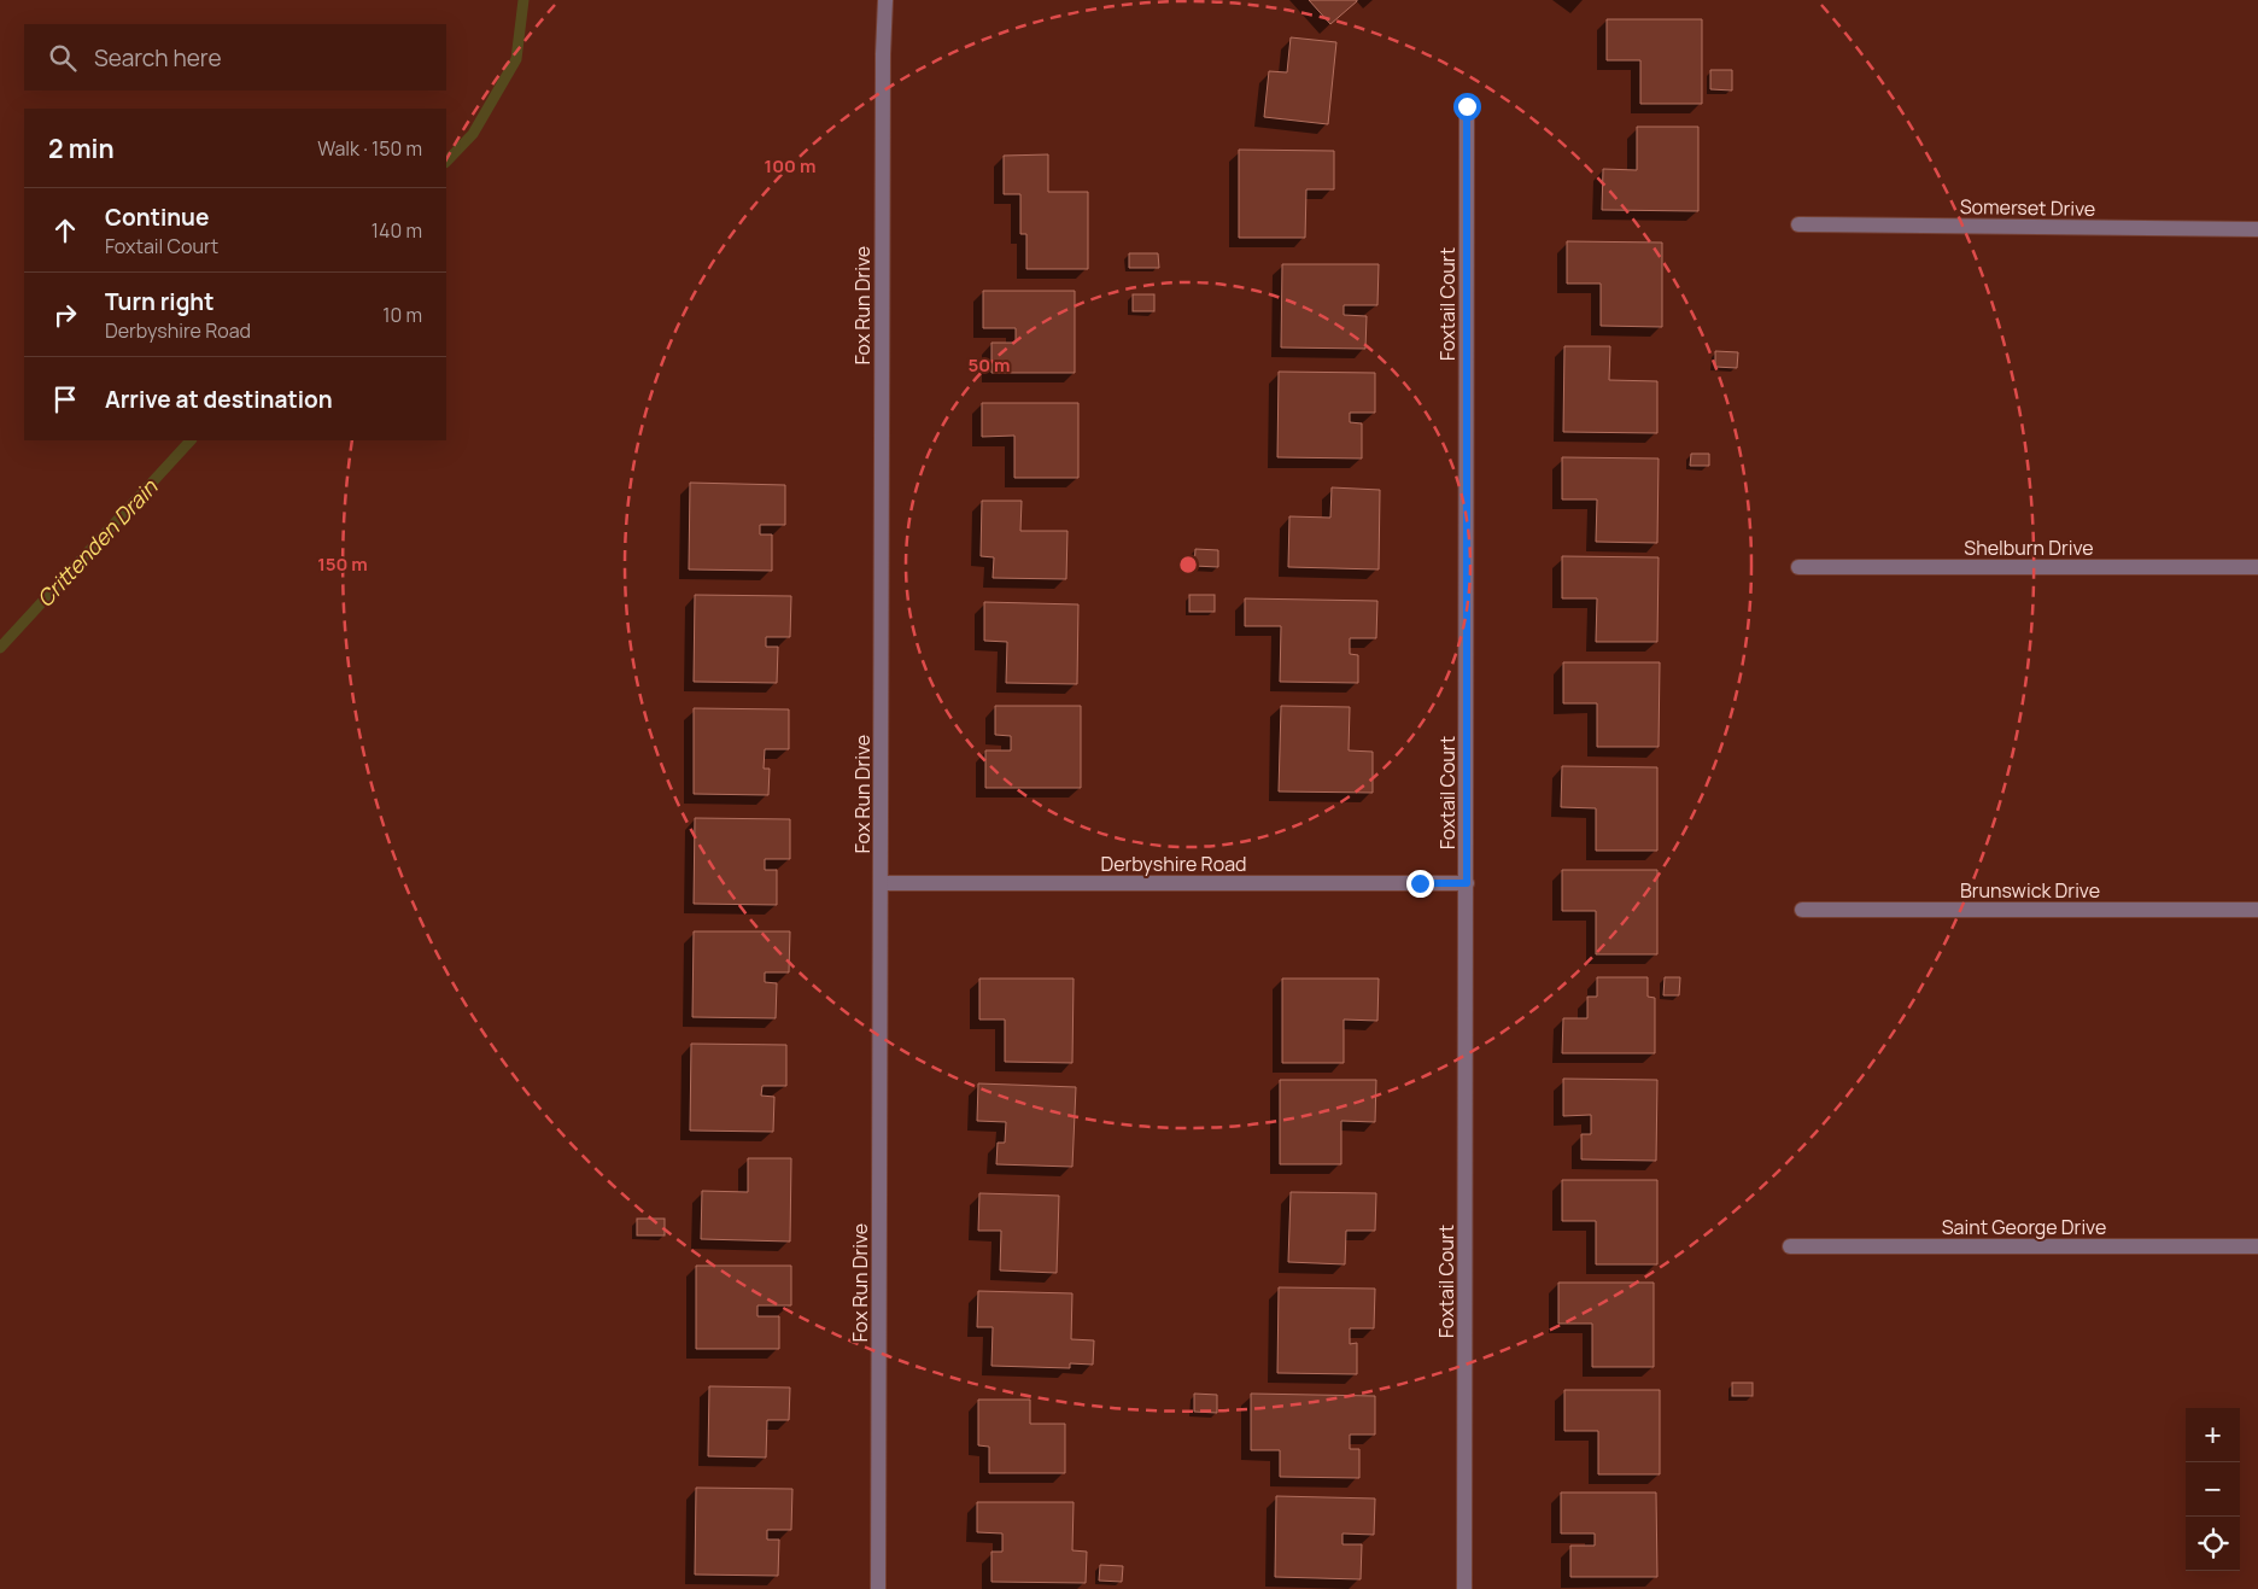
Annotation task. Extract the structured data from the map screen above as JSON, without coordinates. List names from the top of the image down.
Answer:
{
  "streets": {
    "street": [
      "Somerset Drive",
      "Foxtail Court",
      "Fox Run Drive",
      "Shelburn Drive",
      "Derbyshire Road",
      "Brunswick Drive",
      "Saint George Drive"
    ]
  },
  "crossings": [
    ["Foxtail Court", "Derbyshire Road"],
    ["Fox Run Drive", "Derbyshire Road"]
  ],
  "water": ["Crittenden Drain"],
  "page": {
    "search": "Search here",
    "heading": ["2 min", "Walk · 150 m"],
    "list": [
      ["Continue", "Foxtail Court", "140 m"],
      ["Turn right", "Derbyshire Road", "10 m"],
      "Arrive at destination"
    ],
    "map_buttons": ["+", "−"]
  },
  "rings": ["100 m", "50 m", "150 m"]
}
